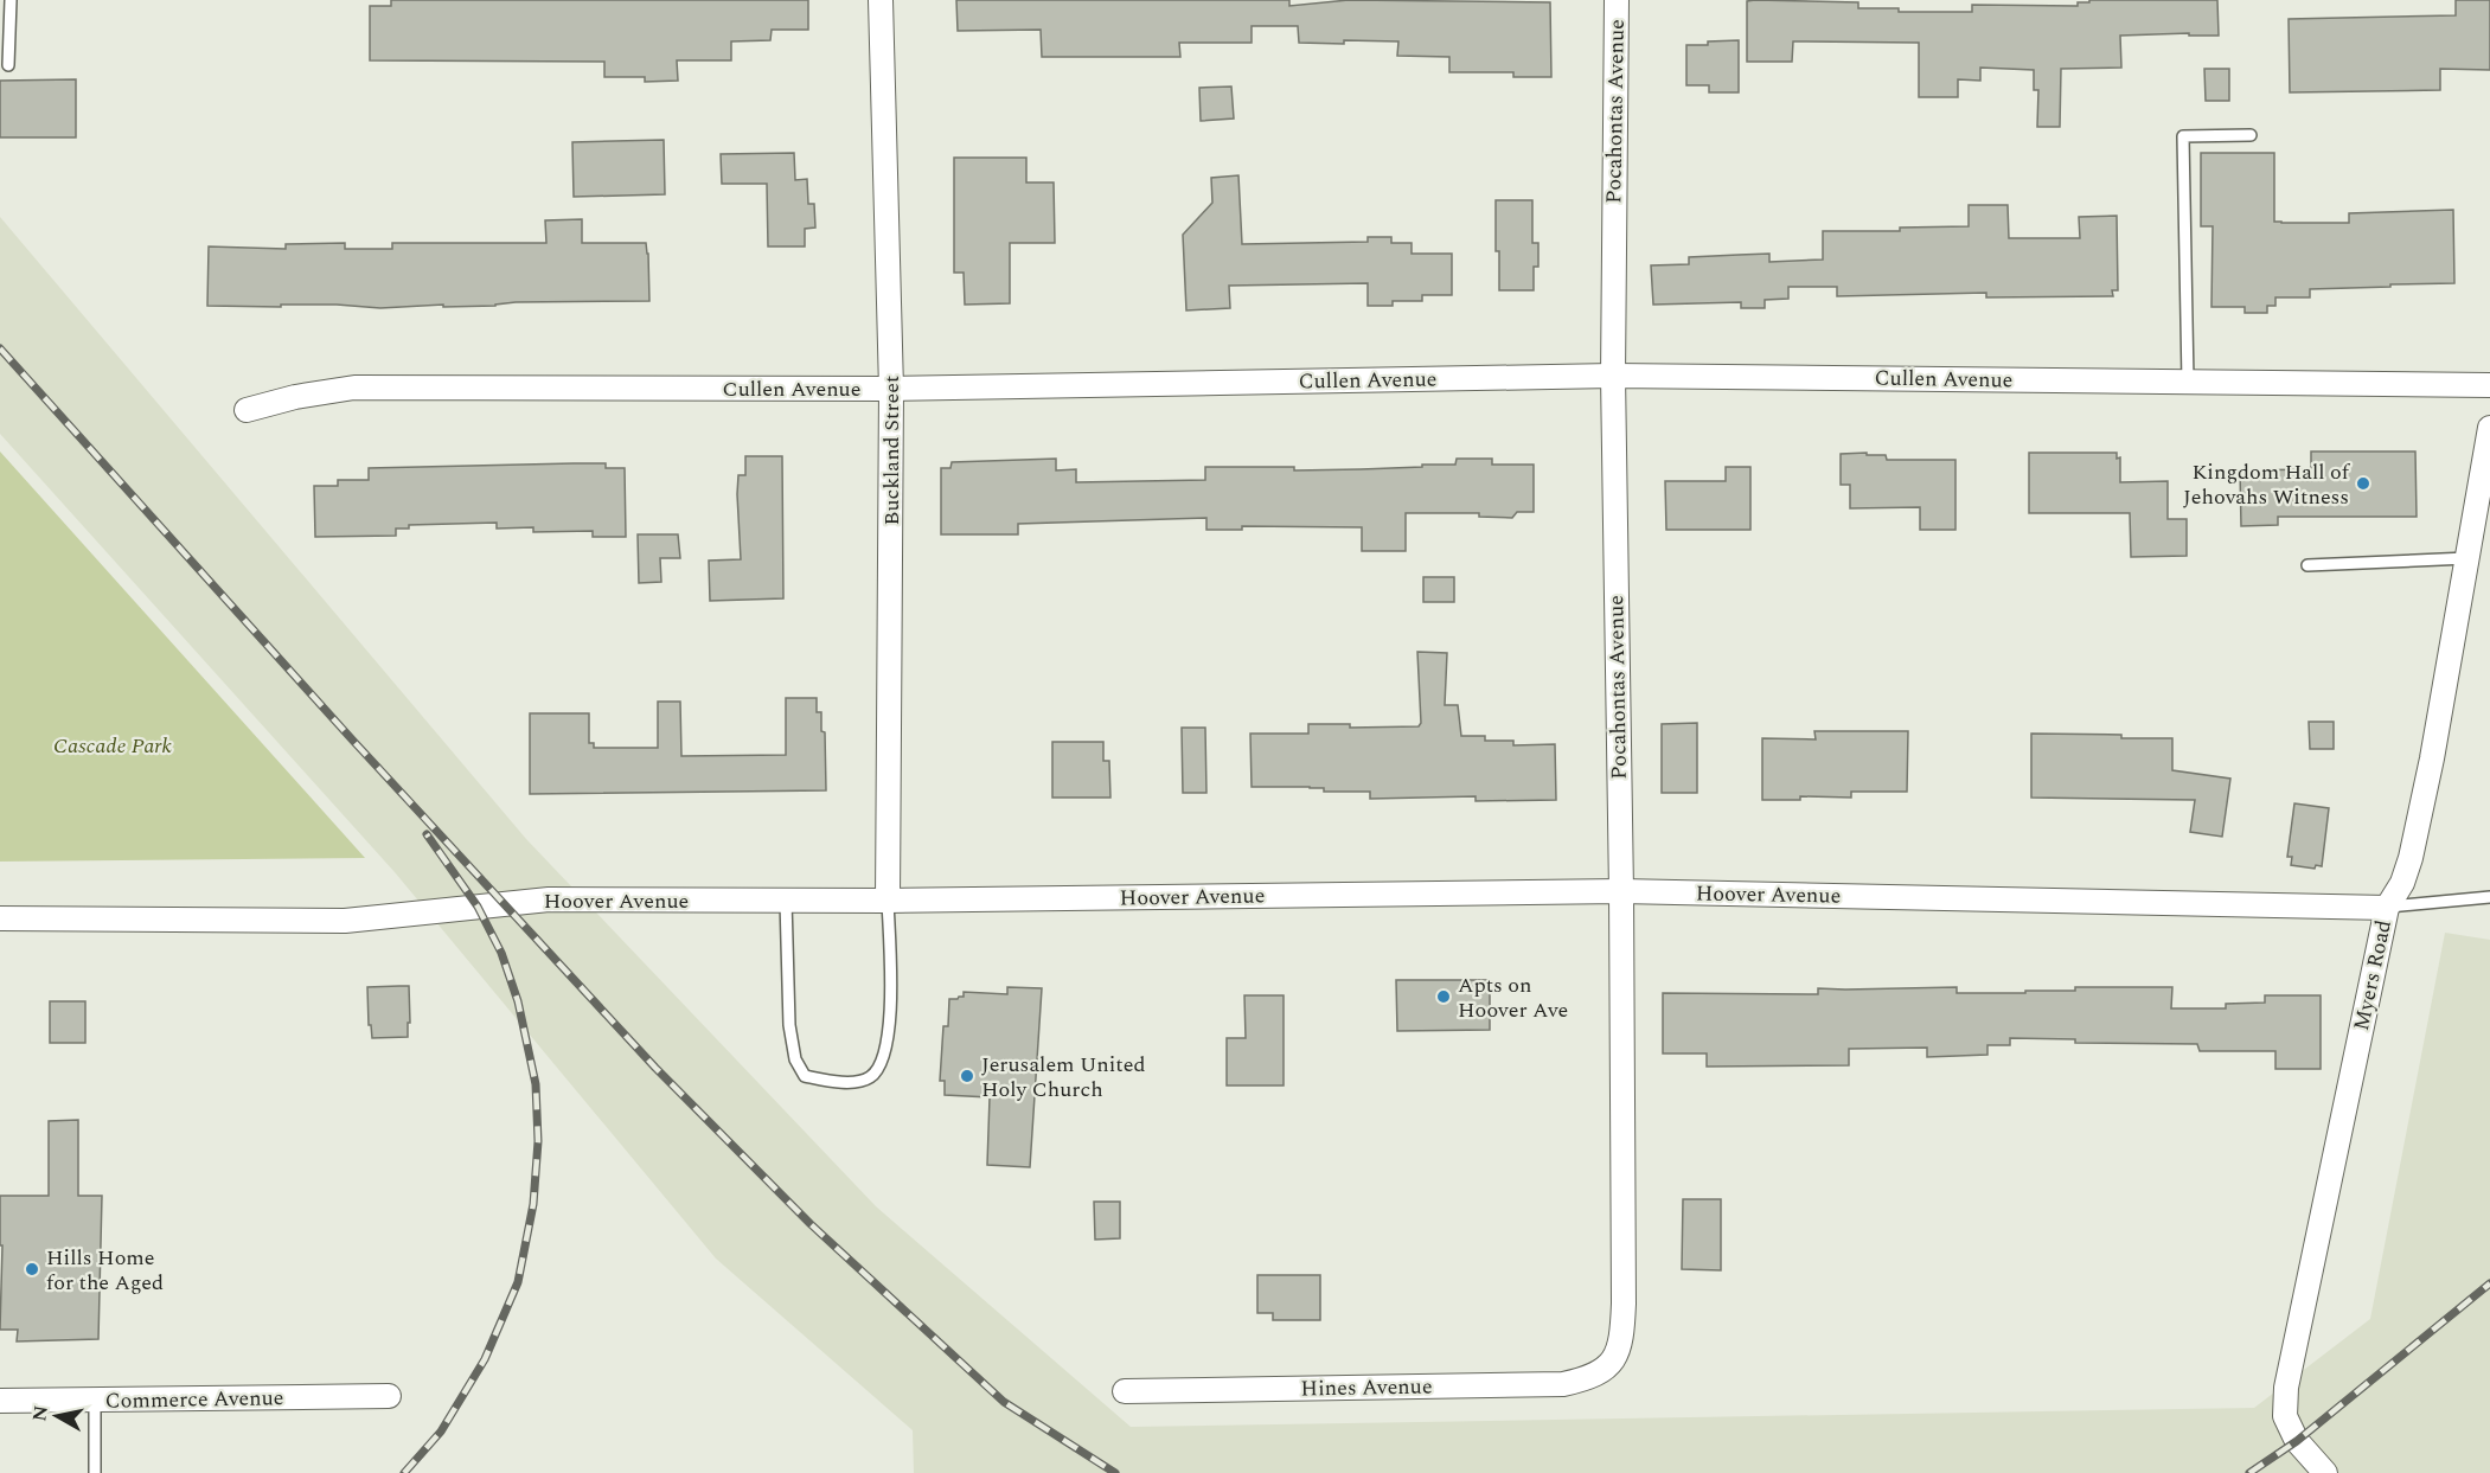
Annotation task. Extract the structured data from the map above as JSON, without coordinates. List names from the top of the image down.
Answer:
{
  "streets": {
    "street": [
      "Pocahontas Avenue",
      "Cullen Avenue",
      "Buckland Street",
      "Hoover Avenue",
      "Myers Road",
      "Hines Avenue",
      "Commerce Avenue"
    ]
  },
  "crossings": [
    ["Pocahontas Avenue", "Cullen Avenue"],
    ["Pocahontas Avenue", "Hoover Avenue"],
    ["Pocahontas Avenue", "Hines Avenue"],
    ["Cullen Avenue", "Buckland Street"],
    ["Buckland Street", "Hoover Avenue"],
    ["Hoover Avenue", "Myers Road"]
  ],
  "parks": ["Cascade Park"],
  "places": [
    "Kingdom Hall of Jehovahs Witness",
    "Apts on Hoover Ave",
    "Jerusalem United Holy Church",
    "Hills Home for the Aged"
  ],
  "north": "left"
}
